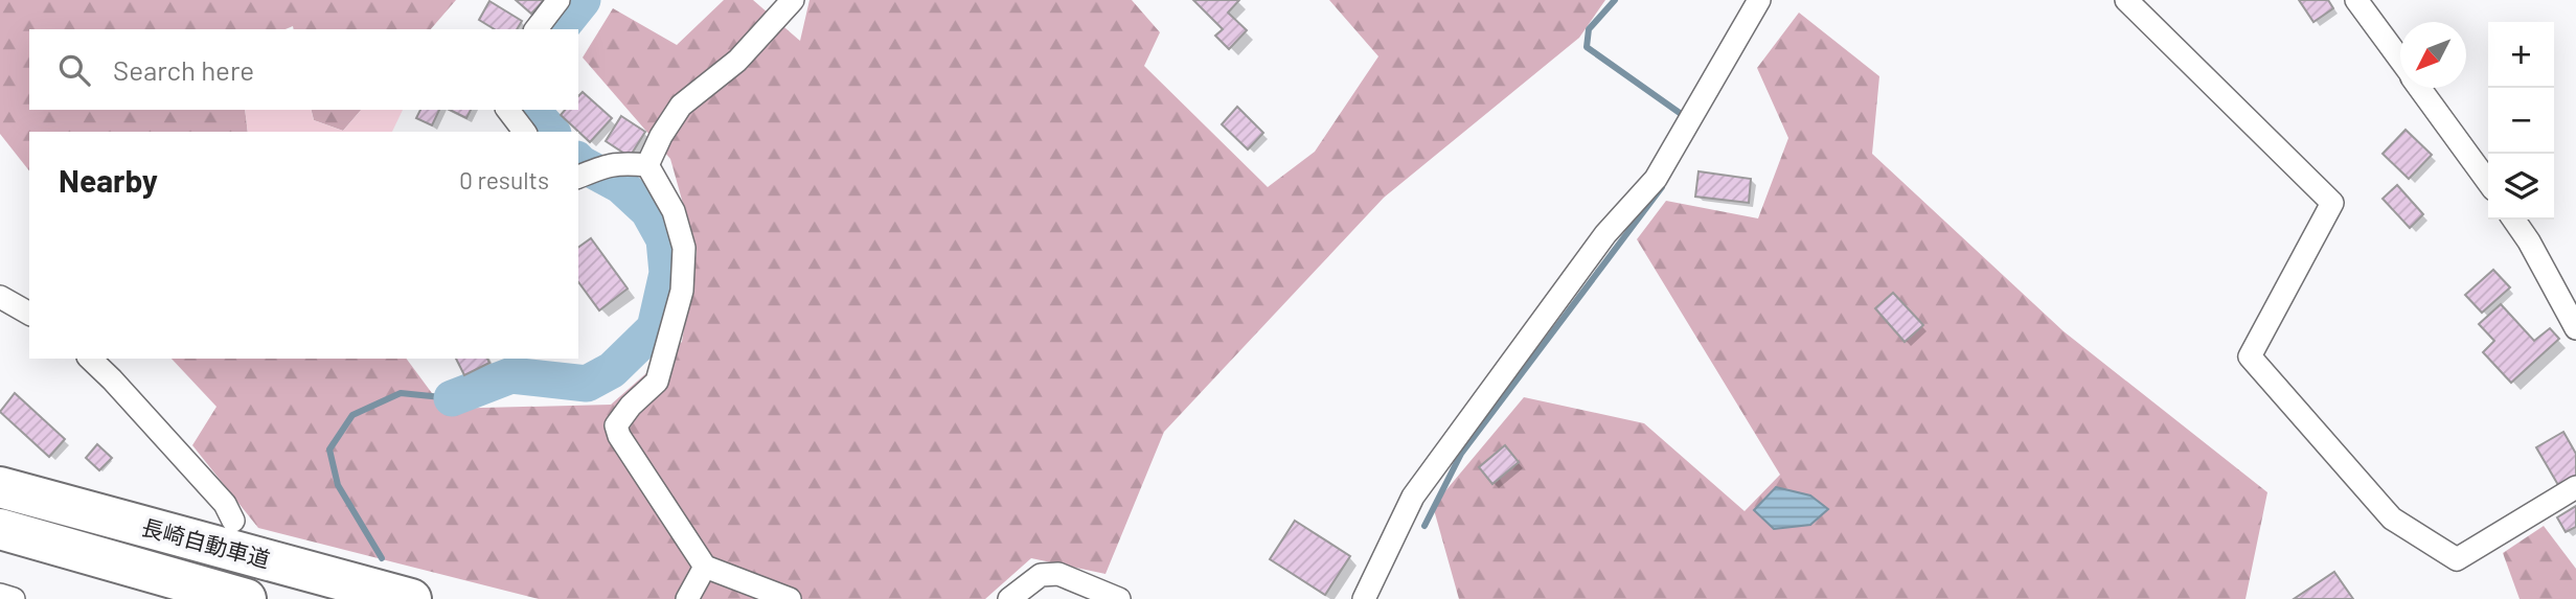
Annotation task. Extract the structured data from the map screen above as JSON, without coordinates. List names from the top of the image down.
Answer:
{
  "streets": {
    "highway": ["長崎自動車道"]
  },
  "north": "bottom left",
  "page": {
    "map_buttons": ["+", "−"],
    "search": "Search here",
    "heading": ["Nearby", "0 results"]
  }
}
